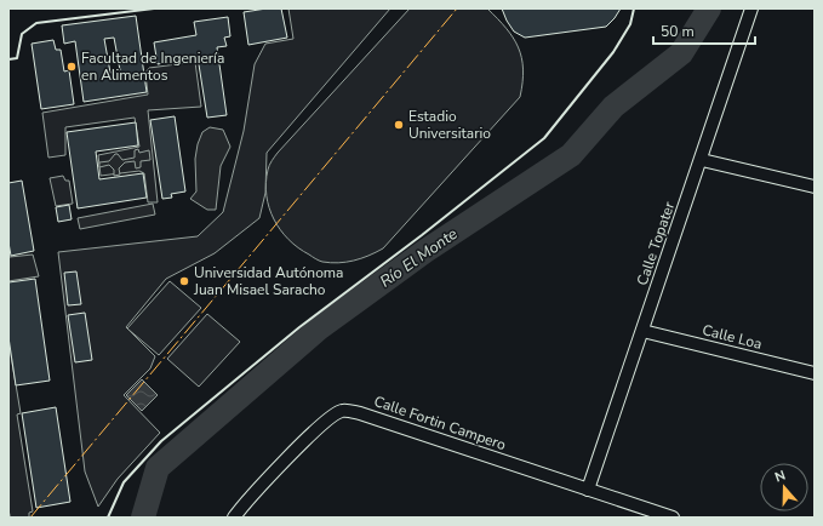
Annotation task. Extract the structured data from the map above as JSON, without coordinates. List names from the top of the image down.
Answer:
{
  "streets": {
    "street": ["Calle Topater", "Calle Loa", "Calle Fortin Campero"]
  },
  "crossings": [
    ["Calle Topater", "Calle Loa"],
    ["Calle Topater", "Calle Fortin Campero"]
  ],
  "water": ["Río El Monte"],
  "places": ["Facultad de Ingeniería en Alimentos", "Estadio Universitario", "Universidad Autónoma Juan Misael Saracho"],
  "scale_bar": "50 m",
  "north": "top"
}
